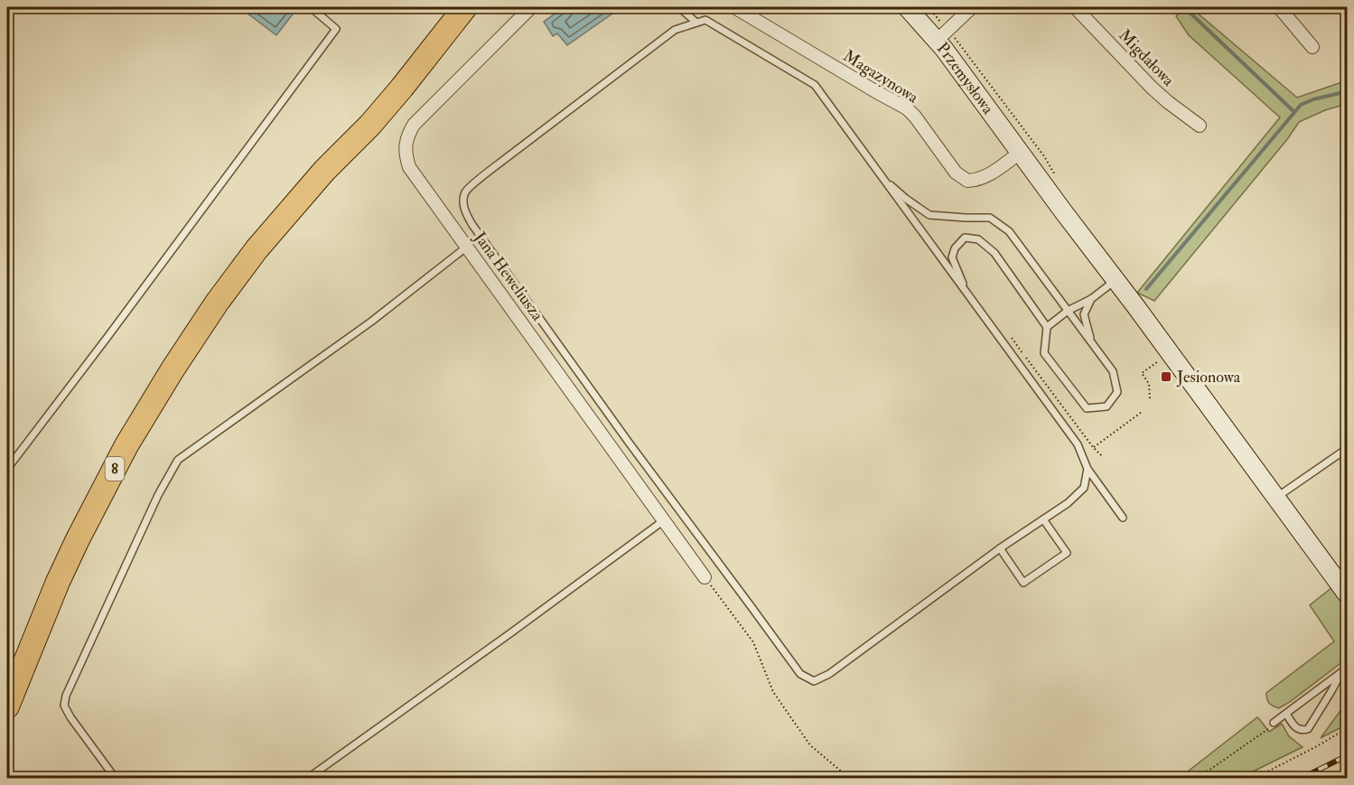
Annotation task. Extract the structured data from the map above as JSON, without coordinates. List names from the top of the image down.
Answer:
{
  "streets": {
    "highway": ["8"],
    "street": [
      "Migdałowa",
      "Magazynowa",
      "Przemysłowa",
      "Jana Heweliusza"
    ]
  },
  "crossings": [
    ["Magazynowa", "Przemysłowa"]
  ],
  "places": {
    "transit": ["Jesionowa"]
  }
}
